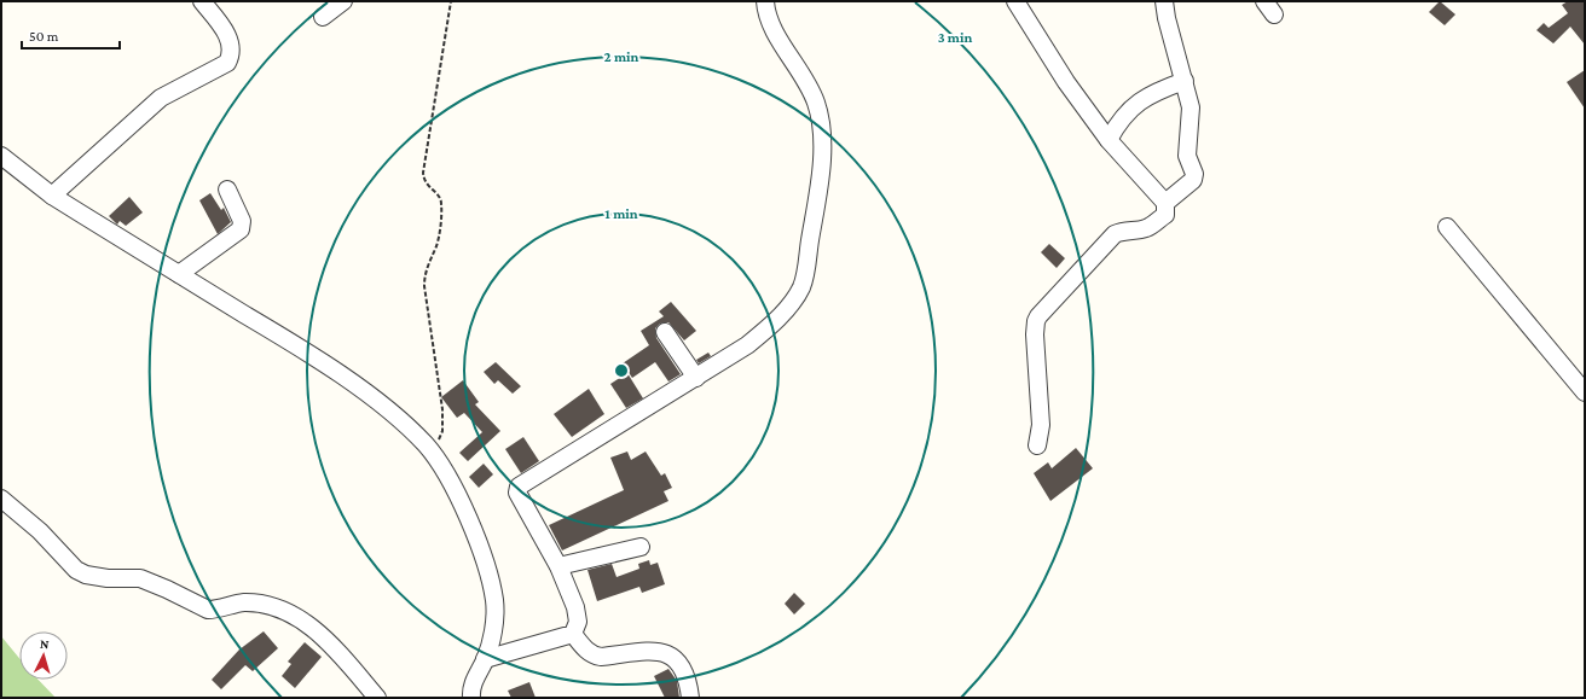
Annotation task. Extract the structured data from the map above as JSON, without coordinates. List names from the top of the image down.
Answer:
{
  "scale_bar": "50 m",
  "north": "top",
  "rings": ["3 min", "2 min", "1 min"]
}
